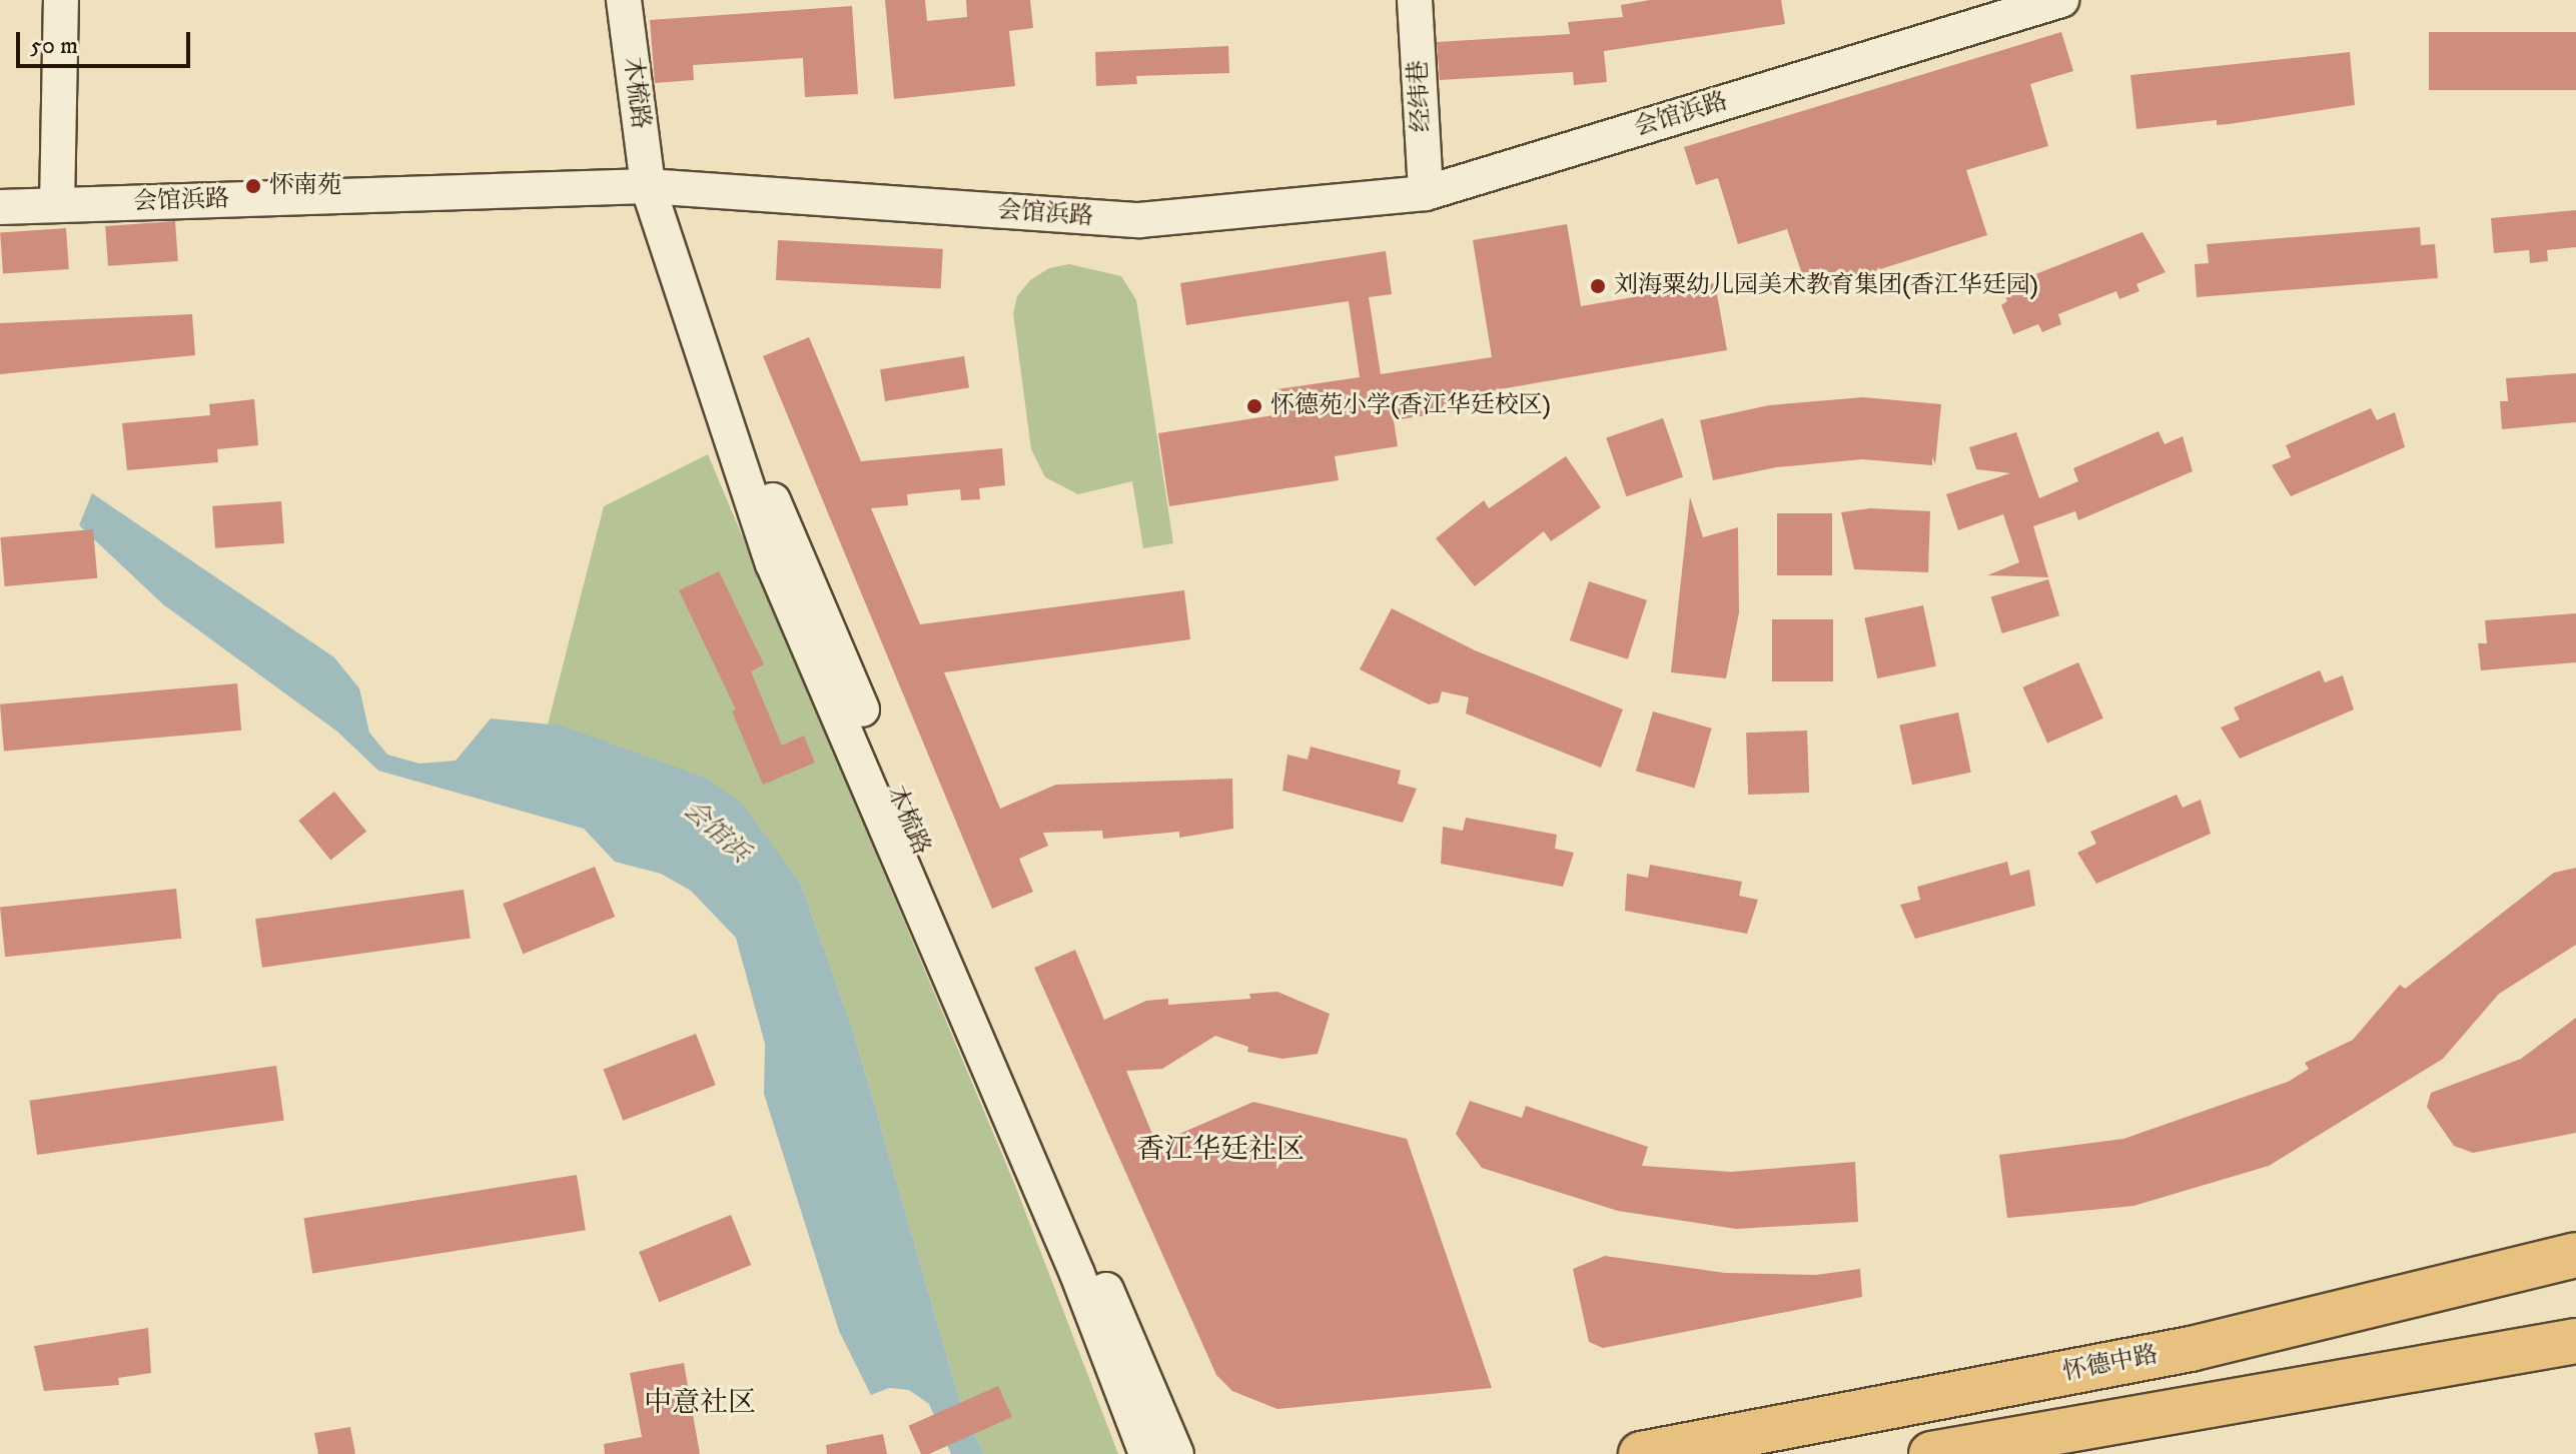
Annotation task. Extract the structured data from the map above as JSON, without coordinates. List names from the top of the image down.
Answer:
{
  "streets": {
    "main road": ["怀德中路"],
    "street": ["木梳路", "经纬巷", "会馆浜路"]
  },
  "crossings": [
    ["木梳路", "会馆浜路"],
    ["经纬巷", "会馆浜路"]
  ],
  "districts": ["香江华廷社区", "中意社区"],
  "water": ["会馆浜"],
  "places": ["怀南苑", "刘海粟幼儿园美术教育集团(香江华廷园)", "怀德苑小学(香江华廷校区)"],
  "scale_bar": "50 m"
}
